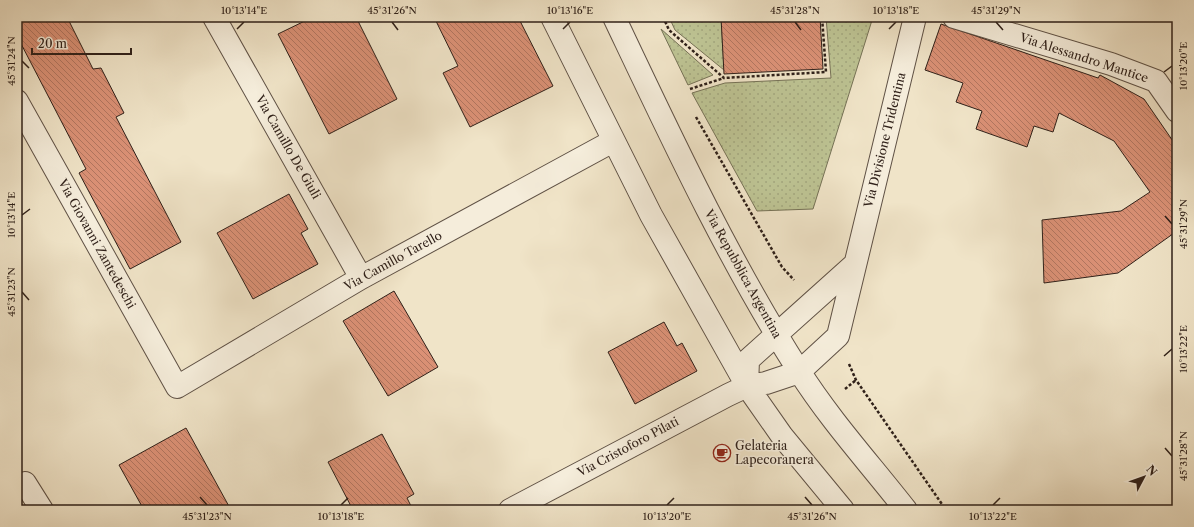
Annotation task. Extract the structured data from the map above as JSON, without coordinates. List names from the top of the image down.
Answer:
{
  "streets": {
    "street": [
      "Via Alessandro Mantice",
      "Via Divisione Tridentina",
      "Via Camillo De Giuli",
      "Via Giovanni Zantedeschi",
      "Via Camillo Tarello",
      "Via Repubblica Argentina",
      "Via Cristoforo Pilati"
    ]
  },
  "crossings": [
    ["Via Camillo De Giuli", "Via Camillo Tarello"],
    ["Via Giovanni Zantedeschi", "Via Camillo Tarello"]
  ],
  "places": {
    "cafe": ["Gelateria Lapecoranera"]
  },
  "scale_bar": "20 m",
  "north": "top right",
  "coordinates": [
    "10°13'14\"E",
    "45°31'26\"N",
    "10°13'16\"E",
    "45°31'28\"N",
    "10°13'18\"E",
    "45°31'29\"N",
    "45°31'24\"N",
    "10°13'20\"E",
    "45°31'23\"N",
    "10°13'22\"E"
  ]
}
